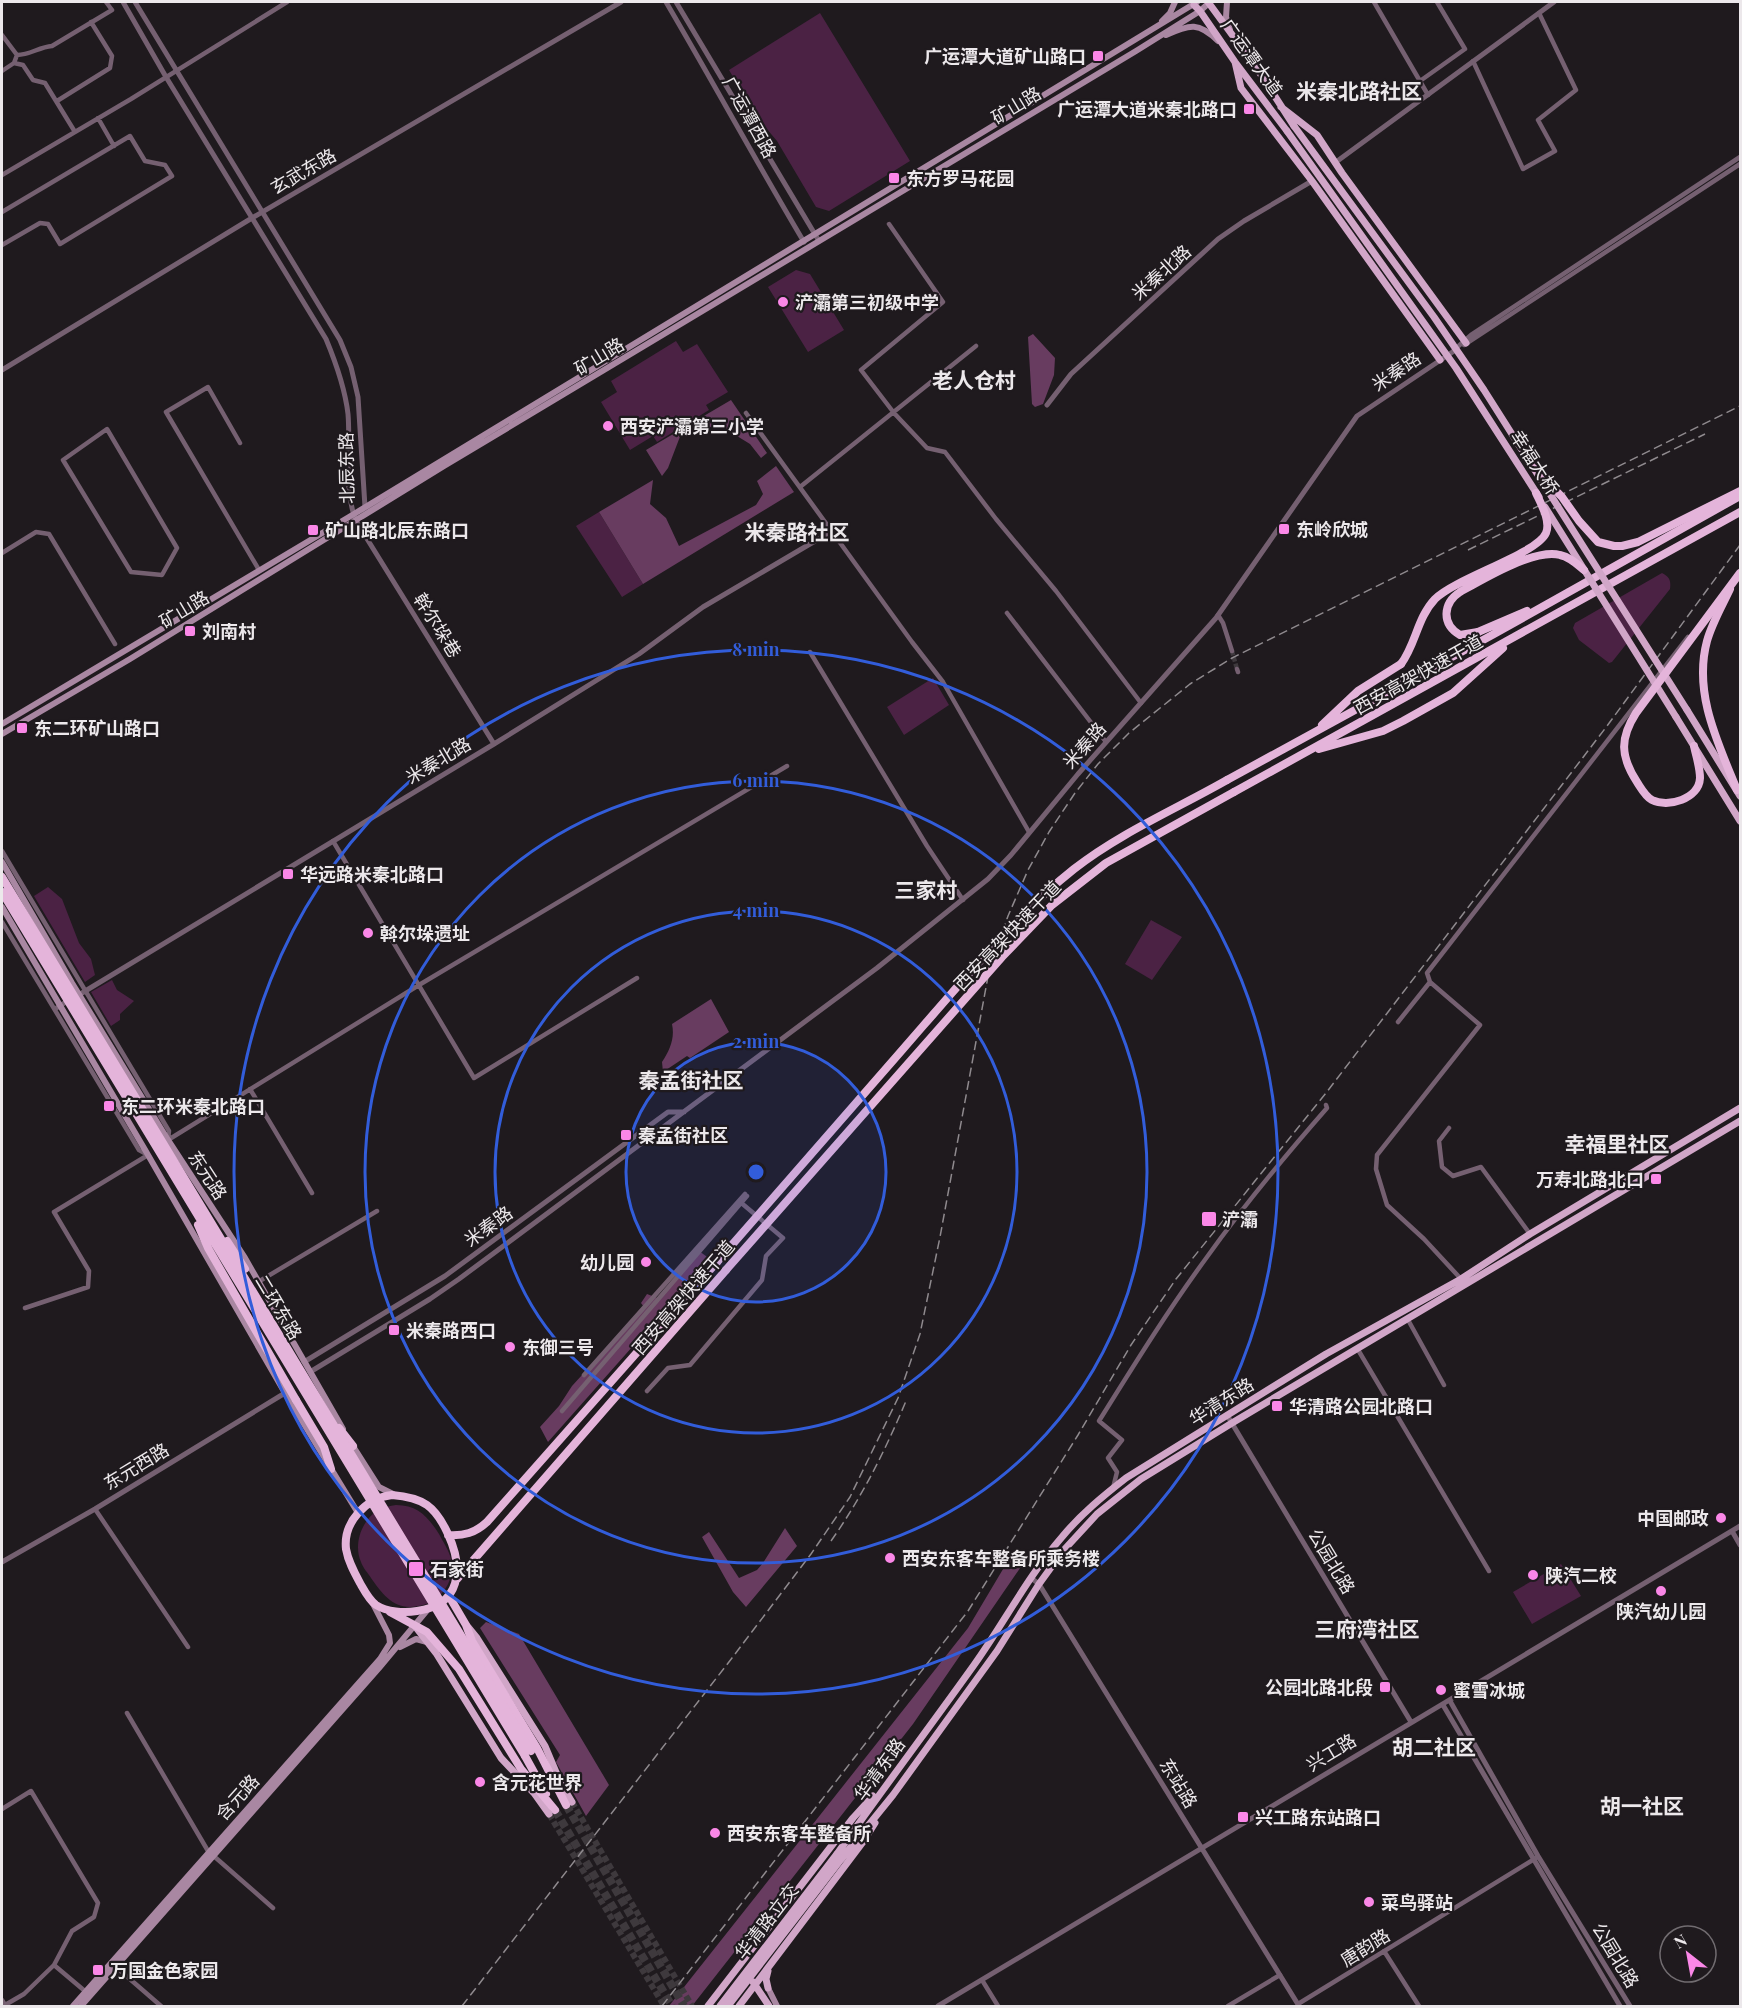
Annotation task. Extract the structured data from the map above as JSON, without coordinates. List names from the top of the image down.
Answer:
{
  "streets": {
    "highway": ["西安高架快速干道", "二环东路"],
    "main road": [
      "广运潭大道",
      "矿山路",
      "幸福大桥",
      "东元路",
      "华清东路",
      "含元路",
      "华清路立交"
    ],
    "street": [
      "广运潭西路",
      "玄武东路",
      "米秦北路",
      "米秦路",
      "北辰东路",
      "幹尔垛巷",
      "东元西路",
      "公园北路",
      "兴工路",
      "东站路",
      "唐韵路"
    ]
  },
  "crossings": [
    ["广运潭大道", "矿山路"],
    ["广运潭大道", "幸福大桥"],
    ["矿山路", "广运潭西路"],
    ["矿山路", "北辰东路"],
    ["矿山路", "幹尔垛巷"],
    ["玄武东路", "北辰东路"],
    ["米秦北路", "幹尔垛巷"],
    ["米秦北路", "东元路"],
    ["米秦路", "东元路"],
    ["北辰东路", "幹尔垛巷"],
    ["西安高架快速干道", "东元路"],
    ["西安高架快速干道", "含元路"],
    ["东元路", "含元路"],
    ["华清东路", "公园北路"],
    ["华清东路", "东站路"],
    ["华清东路", "华清路立交"],
    ["公园北路", "兴工路"],
    ["公园北路", "唐韵路"],
    ["兴工路", "东站路"],
    ["东站路", "唐韵路"]
  ],
  "districts": [
    "米秦北路社区",
    "老人仓村",
    "米秦路社区",
    "三家村",
    "秦孟街社区",
    "幸福里社区",
    "三府湾社区",
    "胡二社区",
    "胡一社区"
  ],
  "places": {
    "transit": [
      "广运潭大道矿山路口",
      "广运潭大道米秦北路口",
      "东方罗马花园",
      "东岭欣城",
      "矿山路北辰东路口",
      "刘南村",
      "东二环矿山路口",
      "华远路米秦北路口",
      "东二环米秦北路口",
      "秦孟街社区",
      "万寿北路北口",
      "浐灞",
      "米秦路西口",
      "华清路公园北路口",
      "石家街",
      "公园北路北段",
      "兴工路东站路口",
      "万国金色家园"
    ],
    "other": [
      "浐灞第三初级中学",
      "西安浐灞第三小学",
      "斡尔垛遗址",
      "幼儿园",
      "东御三号",
      "中国邮政",
      "西安东客车整备所乘务楼",
      "陕汽二校",
      "陕汽幼儿园",
      "蜜雪冰城",
      "含元花世界",
      "西安东客车整备所",
      "菜鸟驿站"
    ]
  },
  "north": "top left",
  "rings": [
    "8 min",
    "6 min",
    "4 min",
    "2 min"
  ]
}
